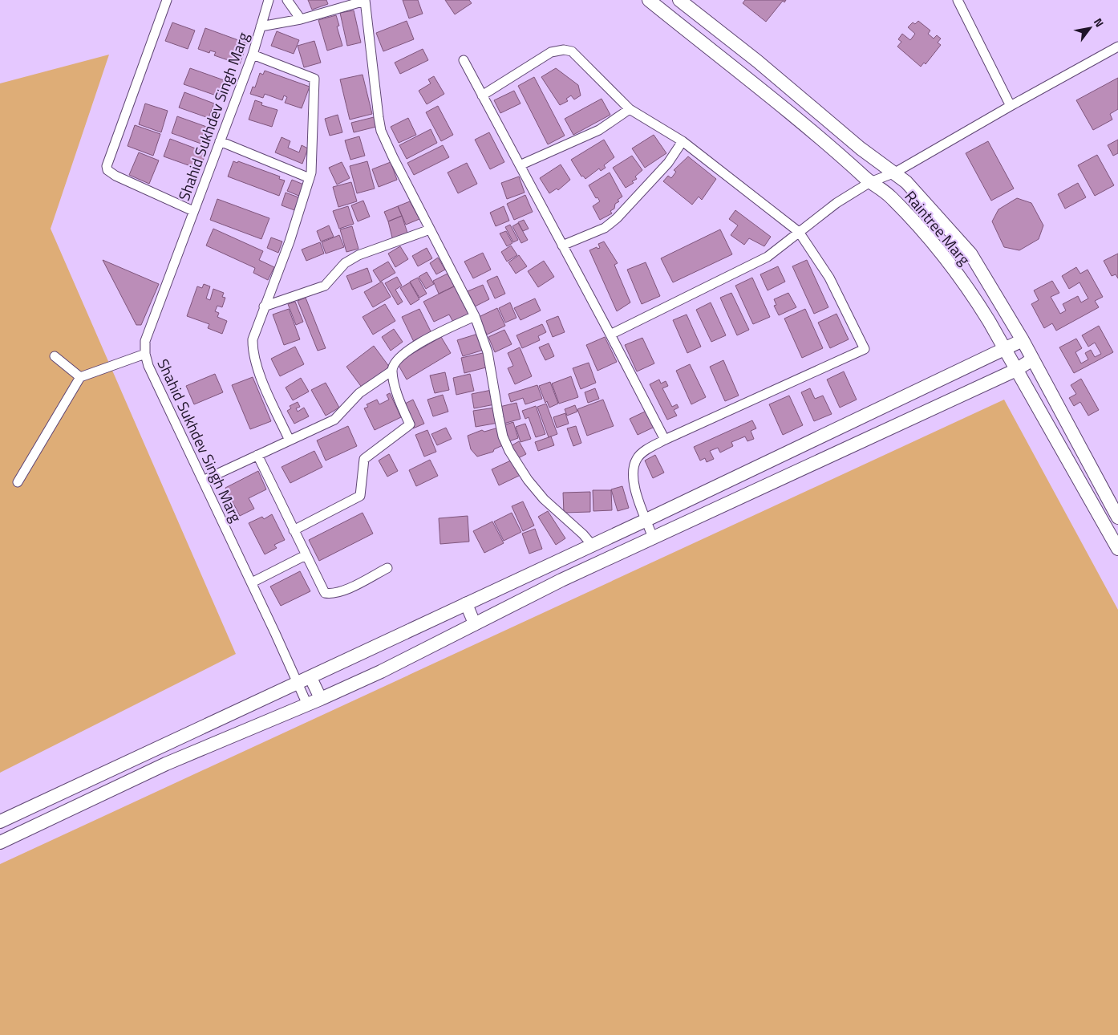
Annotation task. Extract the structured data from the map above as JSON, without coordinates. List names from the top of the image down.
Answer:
{
  "streets": {
    "main road": ["Raintree Marg"],
    "street": ["Shahid Sukhdev Singh Marg"]
  },
  "north": "top right"
}
